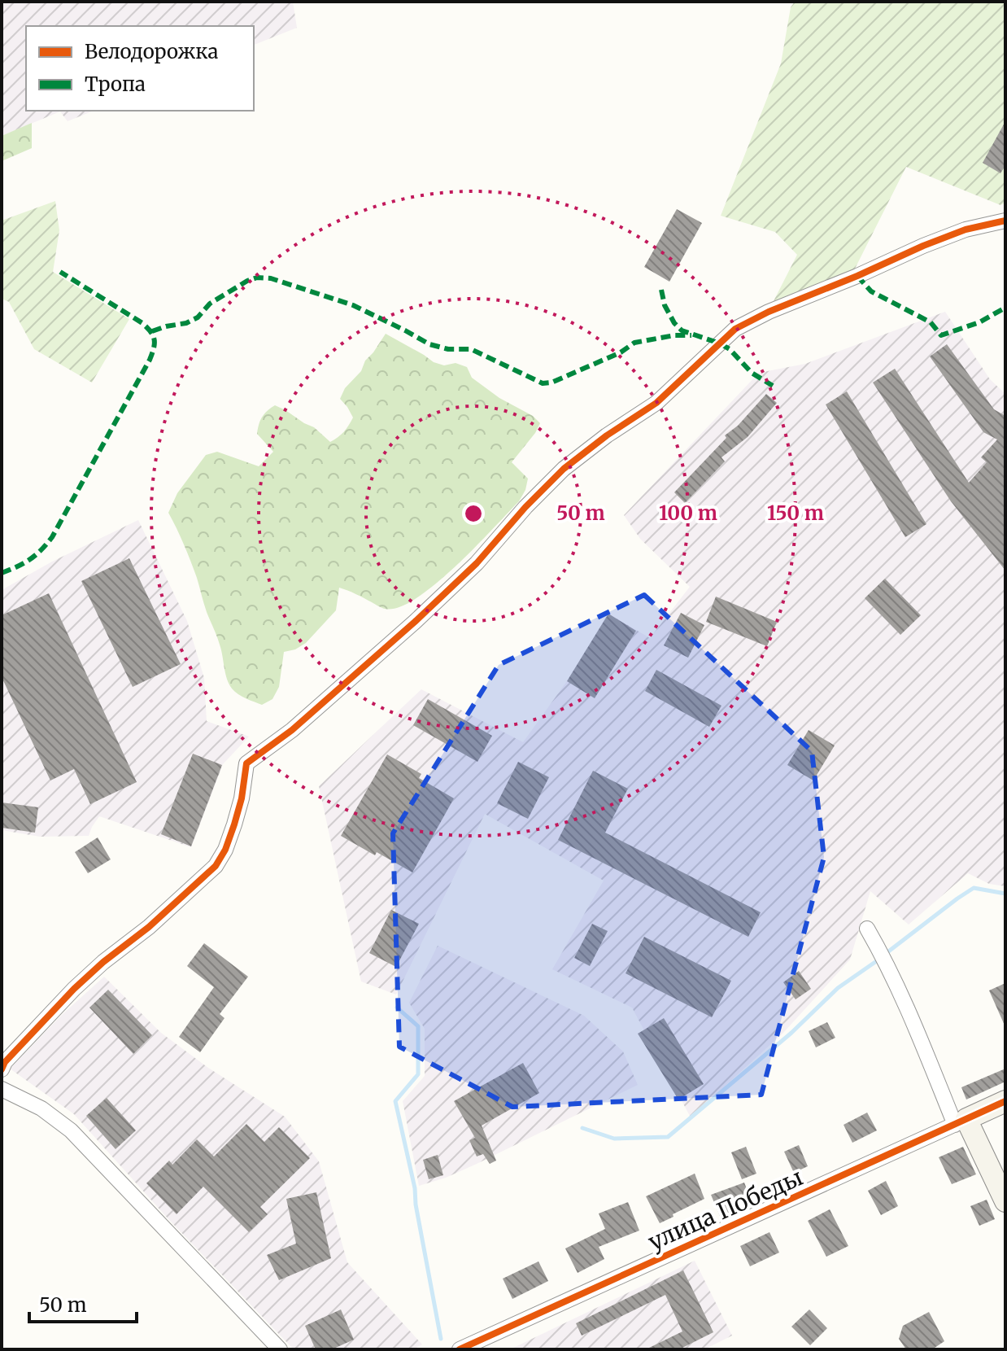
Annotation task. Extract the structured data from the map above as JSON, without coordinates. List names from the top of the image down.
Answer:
{
  "streets": {
    "street": ["улица Победы"]
  },
  "legend": ["Велодорожка", "Тропа"],
  "scale_bar": "50 m",
  "rings": ["50 m", "100 m", "150 m"]
}
